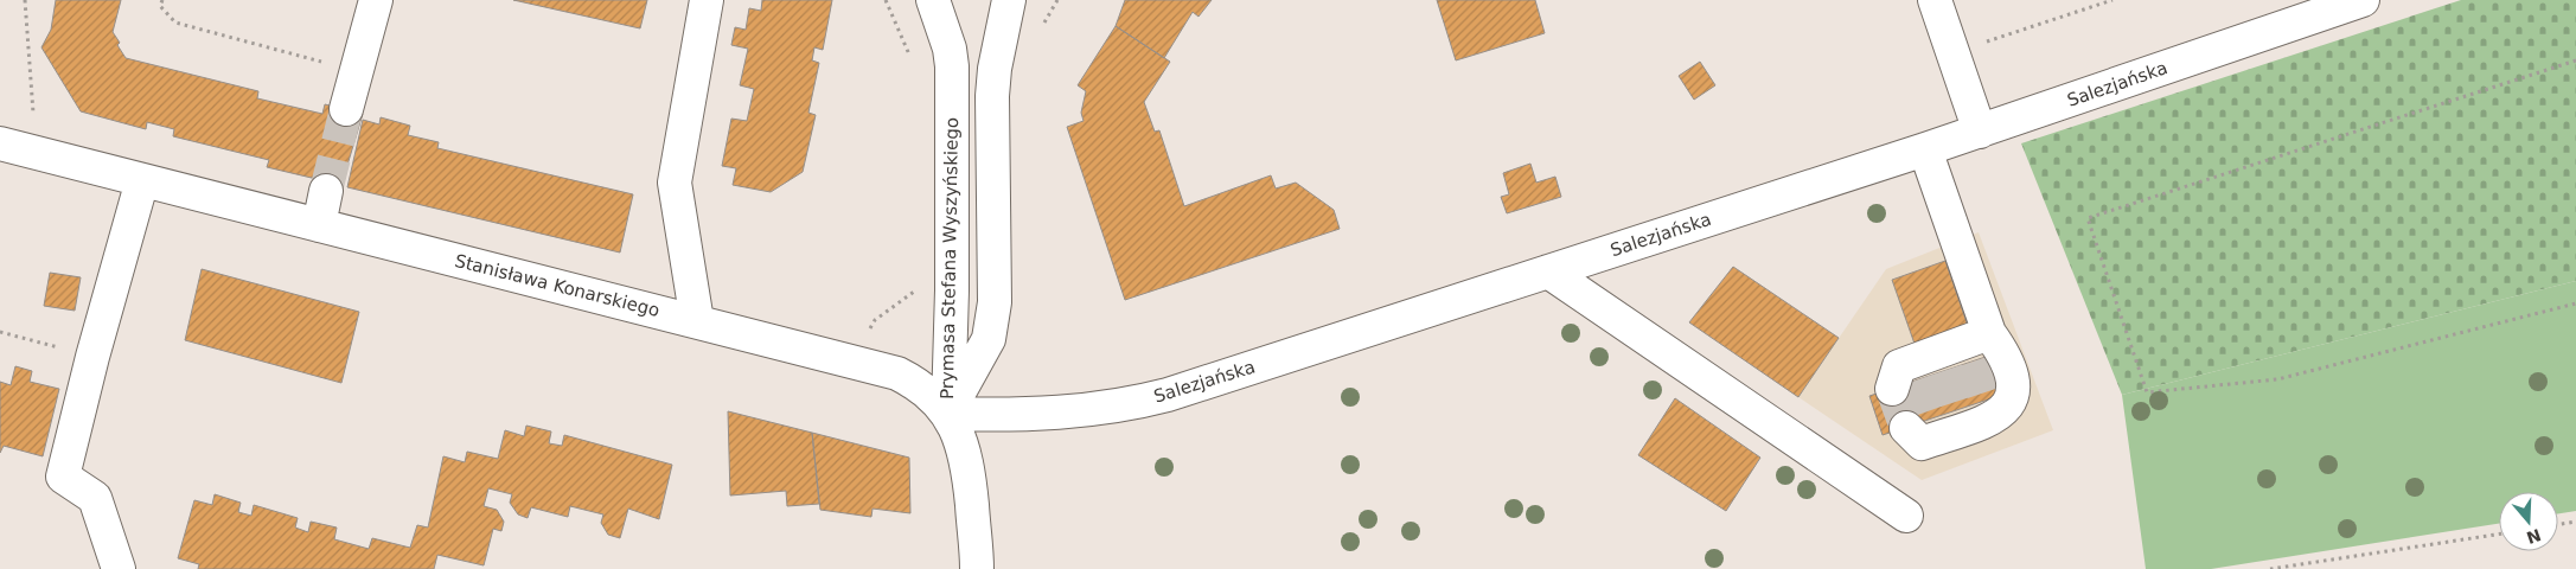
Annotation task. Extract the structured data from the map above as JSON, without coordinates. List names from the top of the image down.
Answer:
{
  "streets": {
    "street": ["Salezjańska", "Prymasa Stefana Wyszyńskiego", "Stanisława Konarskiego"]
  },
  "crossings": [
    ["Salezjańska", "Prymasa Stefana Wyszyńskiego"],
    ["Salezjańska", "Stanisława Konarskiego"],
    ["Prymasa Stefana Wyszyńskiego", "Stanisława Konarskiego"]
  ],
  "north": "bottom"
}
